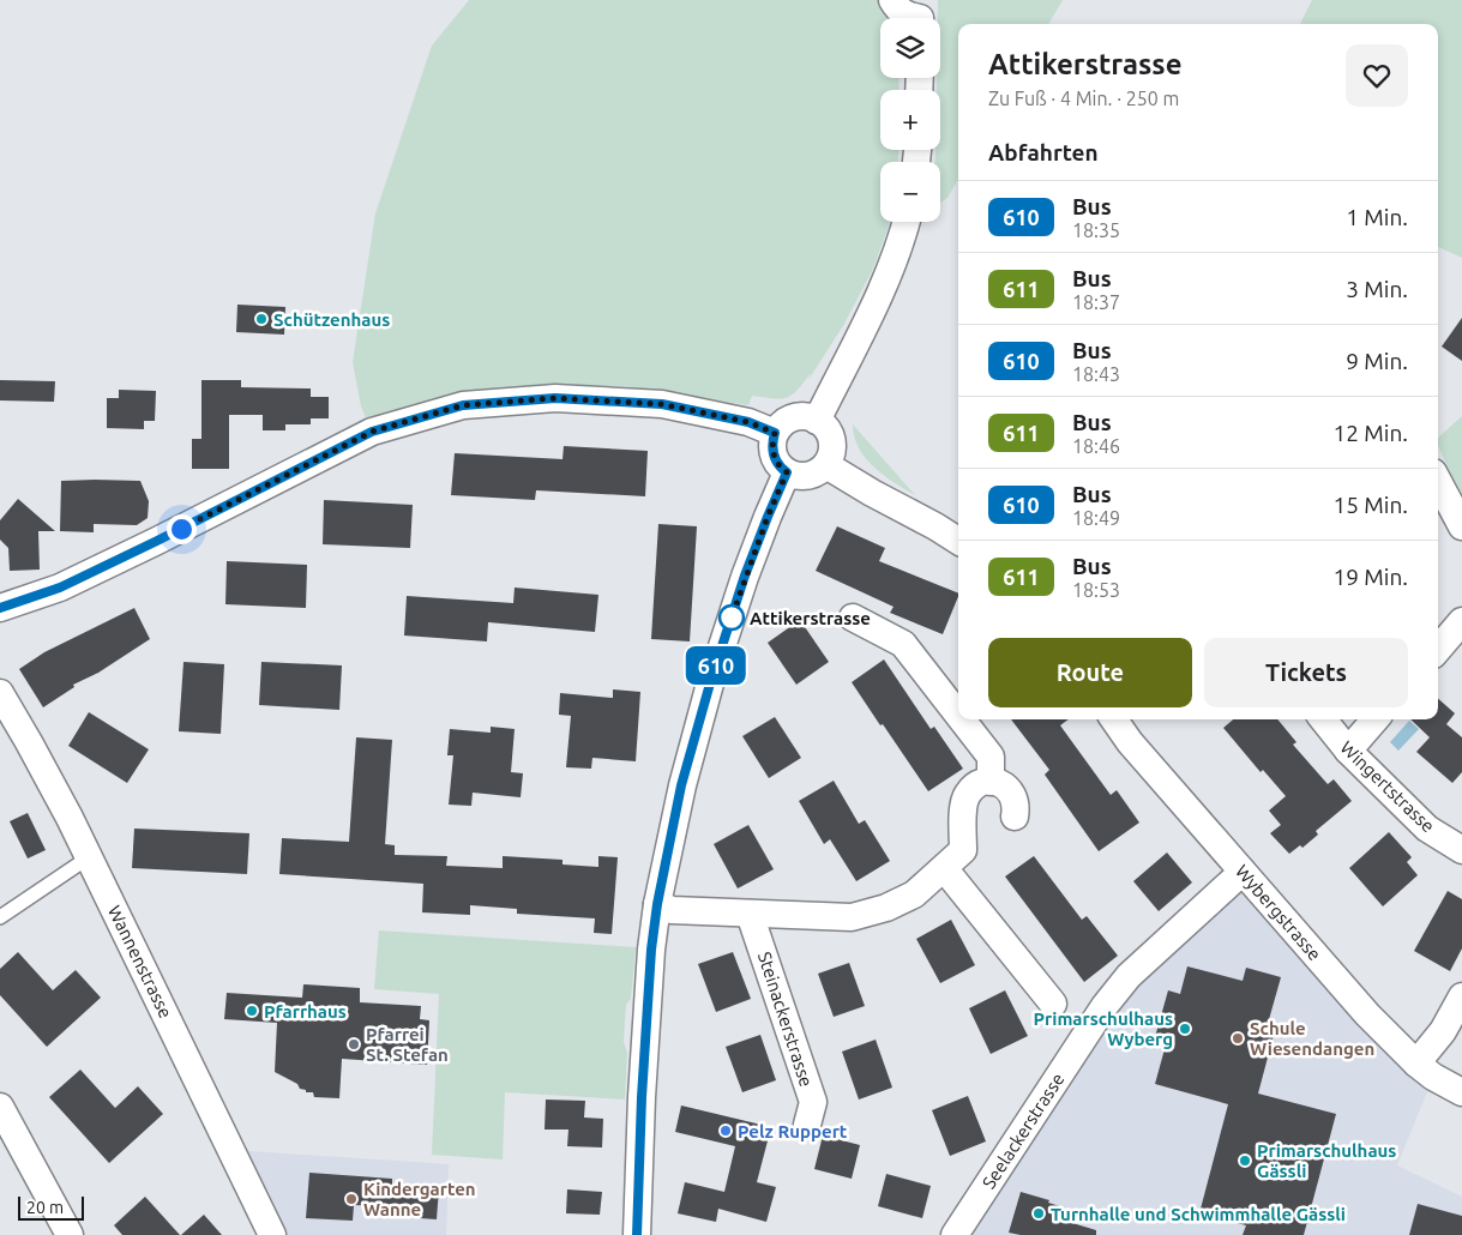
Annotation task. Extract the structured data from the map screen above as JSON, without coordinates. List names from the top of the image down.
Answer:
{
  "streets": {
    "street": [
      "Wingertstrasse",
      "Wybergstrasse",
      "Wannenstrasse",
      "Steinackerstrasse",
      "Seelackerstrasse"
    ]
  },
  "crossings": [
    ["Wybergstrasse", "Seelackerstrasse"]
  ],
  "places": [
    "Schützenhaus",
    "Attikerstrasse",
    "Pfarrhaus",
    "Primarschulhaus Wyberg",
    "Schule Wiesendangen",
    "Pfarrei St. Stefan",
    "Pelz Ruppert",
    "Primarschulhaus Gässli",
    "Kindergarten Wanne",
    "Turnhalle und Schwimmhalle Gässli"
  ],
  "lines": ["bus line 610"],
  "scale_bar": "20 m",
  "page": {
    "on_map": "610",
    "map_buttons": ["+", "−"],
    "heading": [
      ["Attikerstrasse", "Zu Fuß · 4 Min. · 250 m"],
      "Abfahrten"
    ],
    "list": [
      {
        "mark": "610",
        "name": "Bus",
        "note": "18:35",
        "value": "1 Min."
      },
      {
        "mark": "611",
        "name": "Bus",
        "note": "18:37",
        "value": "3 Min."
      },
      {
        "mark": "610",
        "name": "Bus",
        "note": "18:43",
        "value": "9 Min."
      },
      {
        "mark": "611",
        "name": "Bus",
        "note": "18:46",
        "value": "12 Min."
      },
      {
        "mark": "610",
        "name": "Bus",
        "note": "18:49",
        "value": "15 Min."
      },
      {
        "mark": "611",
        "name": "Bus",
        "note": "18:53",
        "value": "19 Min."
      }
    ],
    "buttons": ["Route", "Tickets"],
    "scale": "20 m"
  }
}
